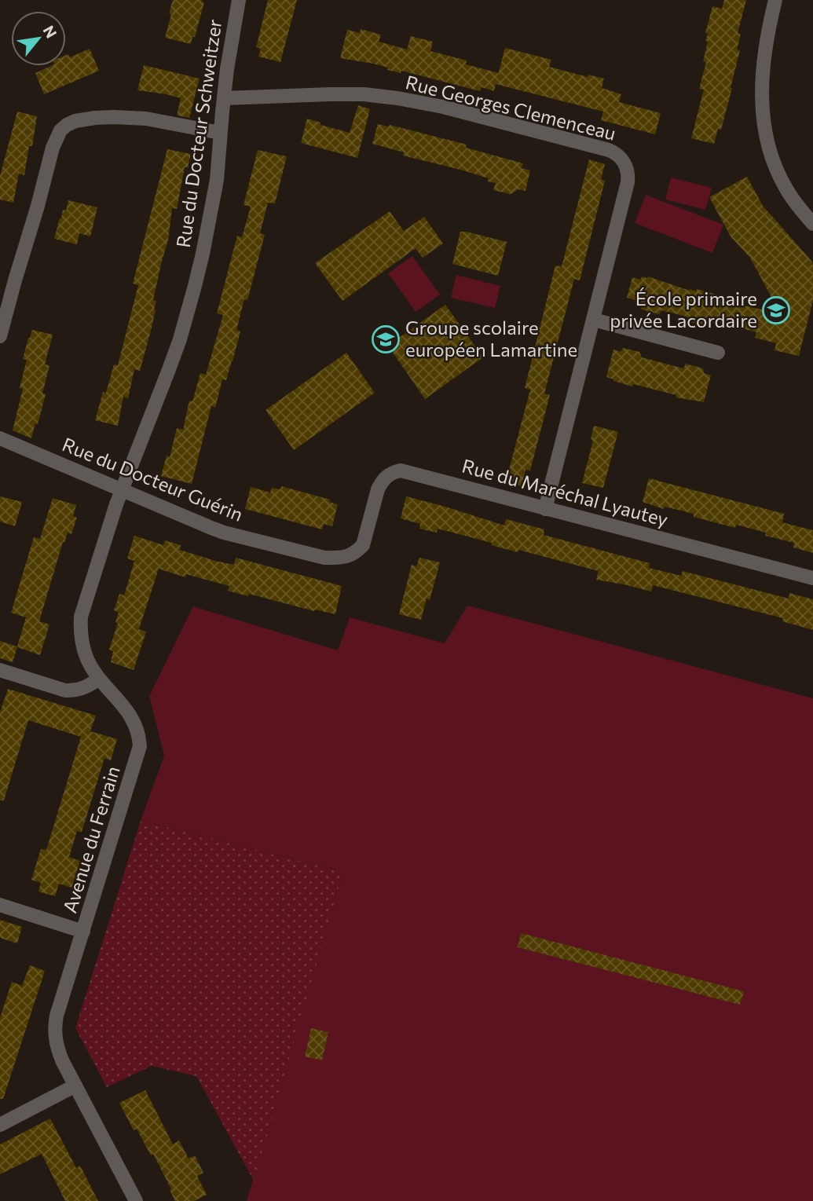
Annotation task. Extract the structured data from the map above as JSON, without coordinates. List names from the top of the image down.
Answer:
{
  "streets": {
    "street": [
      "Rue Georges Clemenceau",
      "Rue du Docteur Schweitzer",
      "Rue du Docteur Guérin",
      "Rue du Maréchal Lyautey",
      "Avenue du Ferrain"
    ]
  },
  "crossings": [
    ["Rue Georges Clemenceau", "Rue du Docteur Schweitzer"],
    ["Rue Georges Clemenceau", "Rue du Maréchal Lyautey"],
    ["Rue du Docteur Schweitzer", "Rue du Docteur Guérin"],
    ["Rue du Docteur Schweitzer", "Avenue du Ferrain"],
    ["Rue du Docteur Guérin", "Rue du Maréchal Lyautey"],
    ["Rue du Docteur Guérin", "Avenue du Ferrain"]
  ],
  "places": {
    "school or university": ["École primaire privée Lacordaire", "Groupe scolaire européen Lamartine"]
  },
  "north": "top right"
}
